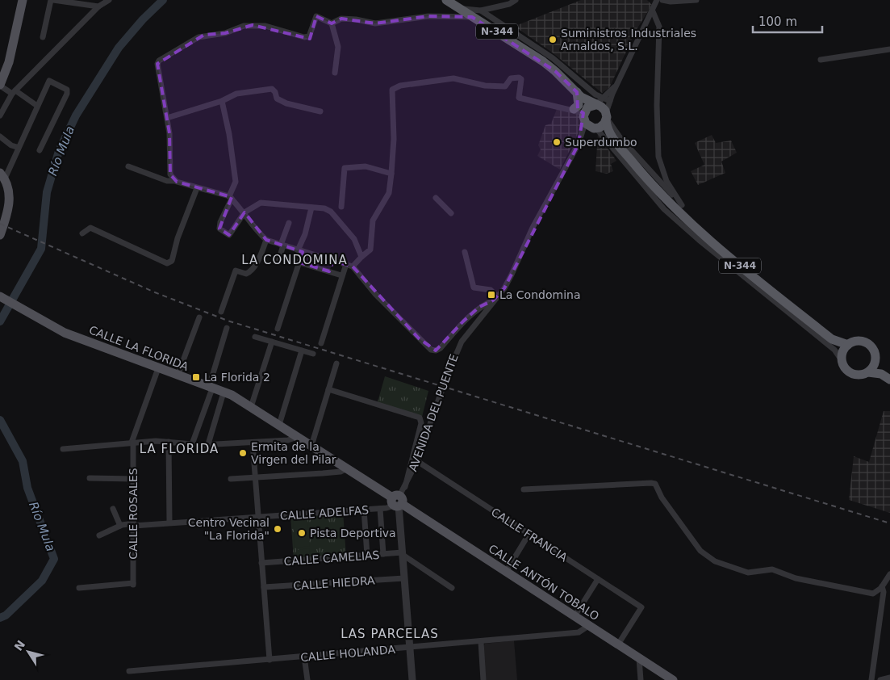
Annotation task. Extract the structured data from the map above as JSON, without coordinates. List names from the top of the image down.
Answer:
{
  "streets": {
    "highway": ["N-344"],
    "main road": ["CALLE LA FLORIDA", "CALLE ANTÓN TOBALO"],
    "street": [
      "AVENIDA DEL PUENTE",
      "CALLE ADELFAS",
      "CALLE ROSALES",
      "CALLE FRANCIA",
      "CALLE CAMELIAS",
      "CALLE HIEDRA",
      "CALLE HOLANDA"
    ]
  },
  "crossings": [
    ["N-344", "AVENIDA DEL PUENTE"],
    ["CALLE LA FLORIDA", "AVENIDA DEL PUENTE"],
    ["CALLE LA FLORIDA", "CALLE ADELFAS"],
    ["CALLE LA FLORIDA", "CALLE ROSALES"],
    ["CALLE LA FLORIDA", "CALLE ANTÓN TOBALO"],
    ["AVENIDA DEL PUENTE", "CALLE ADELFAS"],
    ["AVENIDA DEL PUENTE", "CALLE FRANCIA"],
    ["AVENIDA DEL PUENTE", "CALLE ANTÓN TOBALO"],
    ["CALLE ADELFAS", "CALLE ROSALES"],
    ["CALLE ADELFAS", "CALLE ANTÓN TOBALO"],
    ["CALLE FRANCIA", "CALLE ANTÓN TOBALO"],
    ["CALLE ANTÓN TOBALO", "CALLE HOLANDA"]
  ],
  "districts": ["LA CONDOMINA", "LA FLORIDA", "LAS PARCELAS"],
  "water": ["Río Mula"],
  "places": {
    "other": [
      "Suministros Industriales Arnaldos, S.L.",
      "Superdumbo",
      "Ermita de la Virgen del Pilar",
      "Centro Vecinal \"La Florida\"",
      "Pista Deportiva"
    ],
    "transit": ["La Condomina", "La Florida 2"]
  },
  "scale_bar": "100 m",
  "north": "top left"
}
